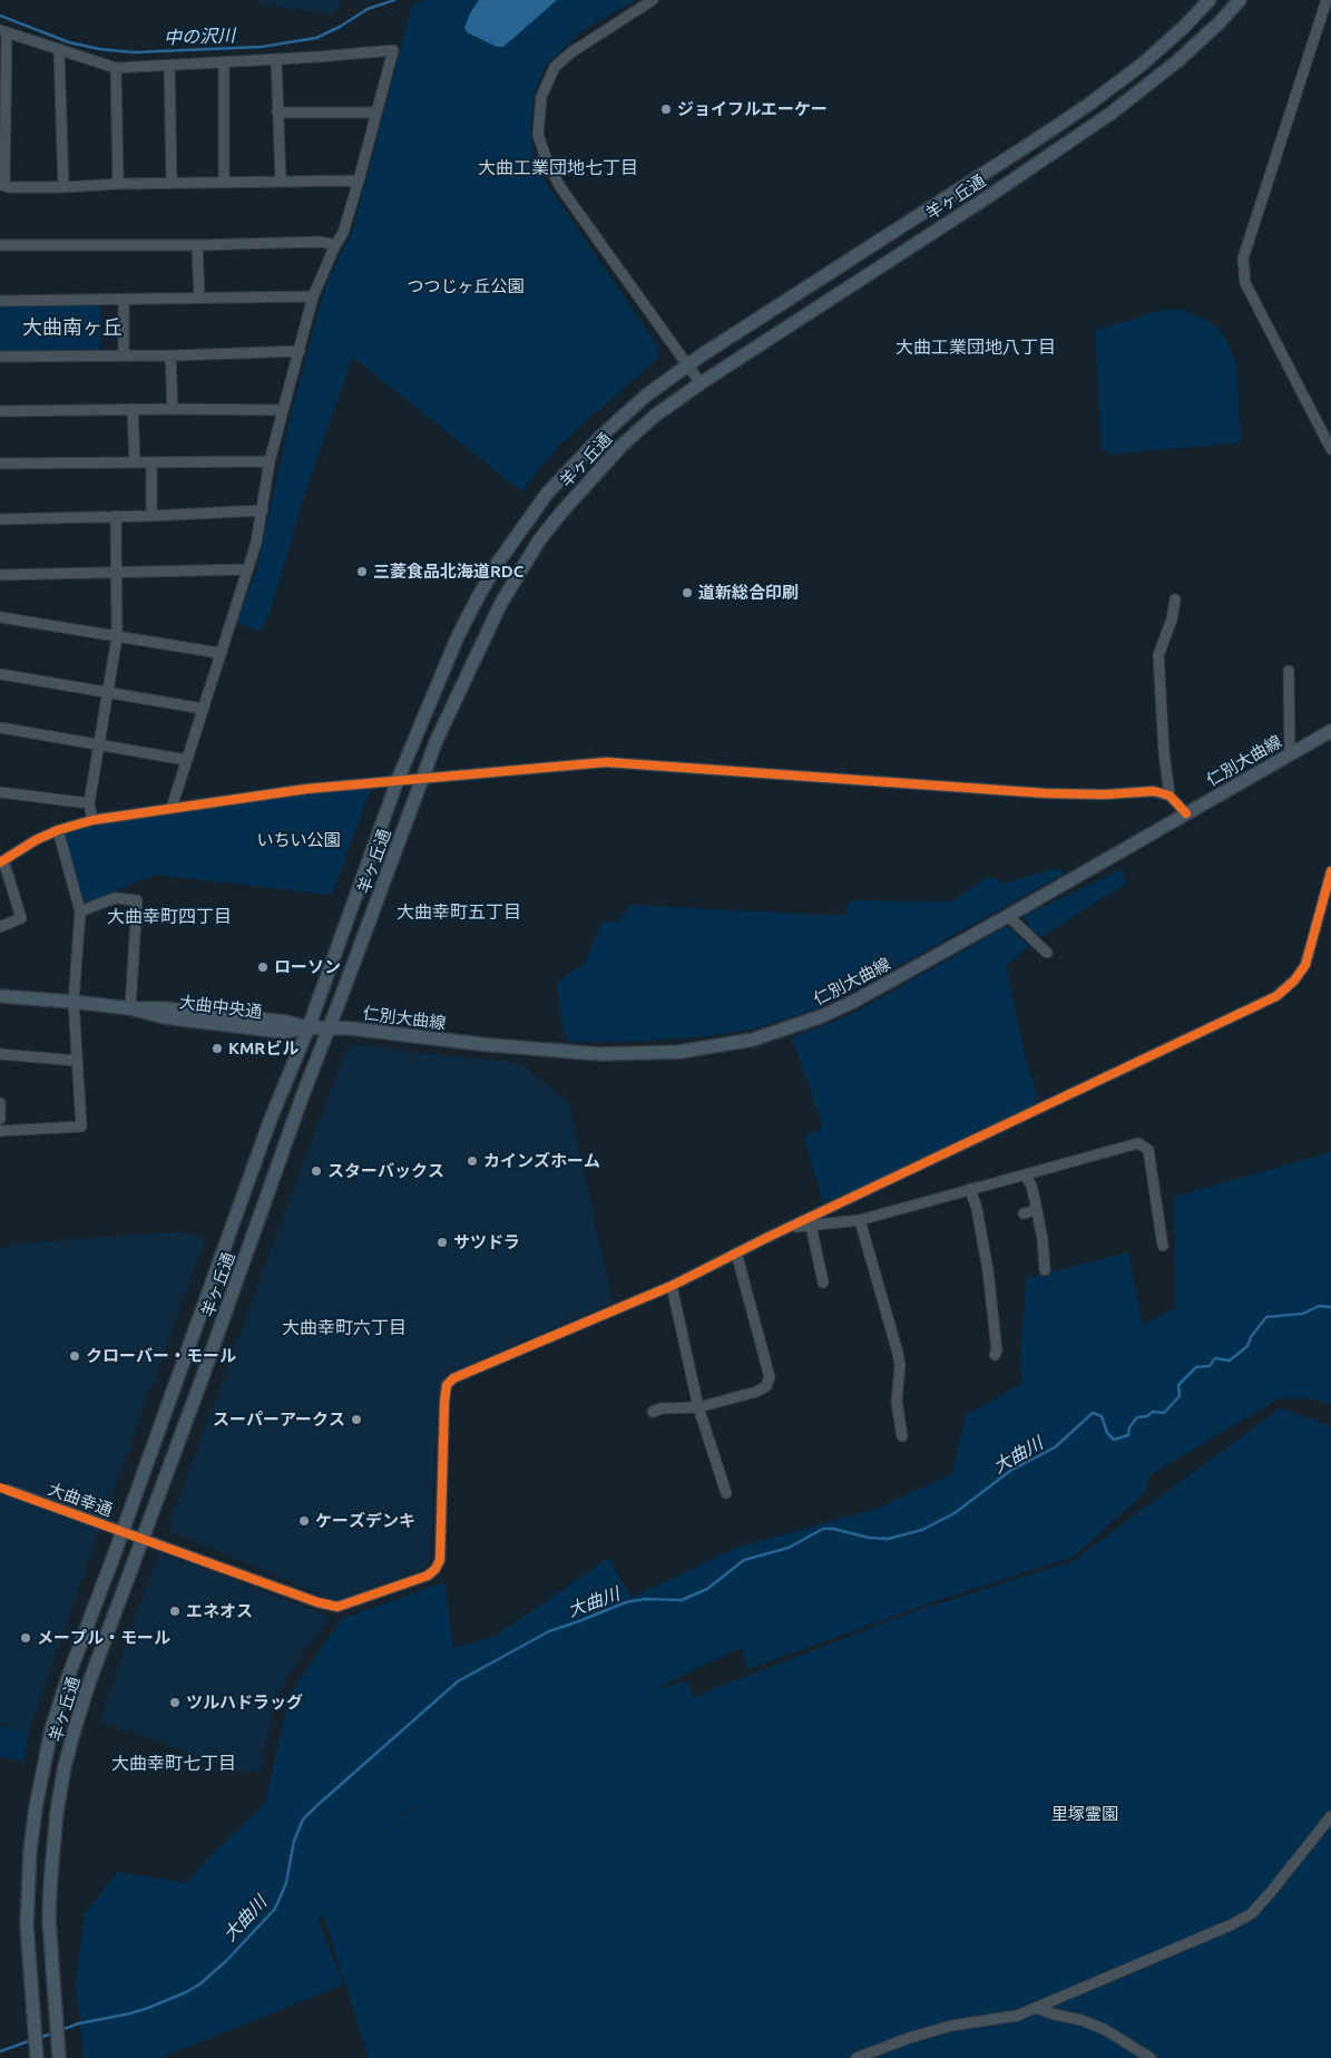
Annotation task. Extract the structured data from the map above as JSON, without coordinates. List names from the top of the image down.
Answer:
{
  "streets": {
    "main road": ["羊ヶ丘通", "仁別大曲線", "大曲中央通"],
    "street": ["大曲幸通"]
  },
  "crossings": [
    ["羊ヶ丘通", "仁別大曲線"],
    ["羊ヶ丘通", "大曲中央通"],
    ["羊ヶ丘通", "大曲幸通"],
    ["仁別大曲線", "大曲中央通"]
  ],
  "districts": [
    "大曲工業団地七丁目",
    "大曲南ヶ丘",
    "大曲工業団地八丁目",
    "大曲幸町五丁目",
    "大曲幸町四丁目",
    "大曲幸町六丁目",
    "大曲幸町七丁目"
  ],
  "water": ["中の沢川", "大曲川"],
  "parks": ["つつじヶ丘公園", "いちい公園", "里塚霊園"],
  "places": [
    "ジョイフルエーケー",
    "三菱食品北海道RDC",
    "道新総合印刷",
    "ローソン",
    "KMRビル",
    "カインズホーム",
    "スターバックス",
    "サツドラ",
    "クローバー・モール",
    "スーパーアークス",
    "ケーズデンキ",
    "エネオス",
    "メープル・モール",
    "ツルハドラッグ"
  ]
}
